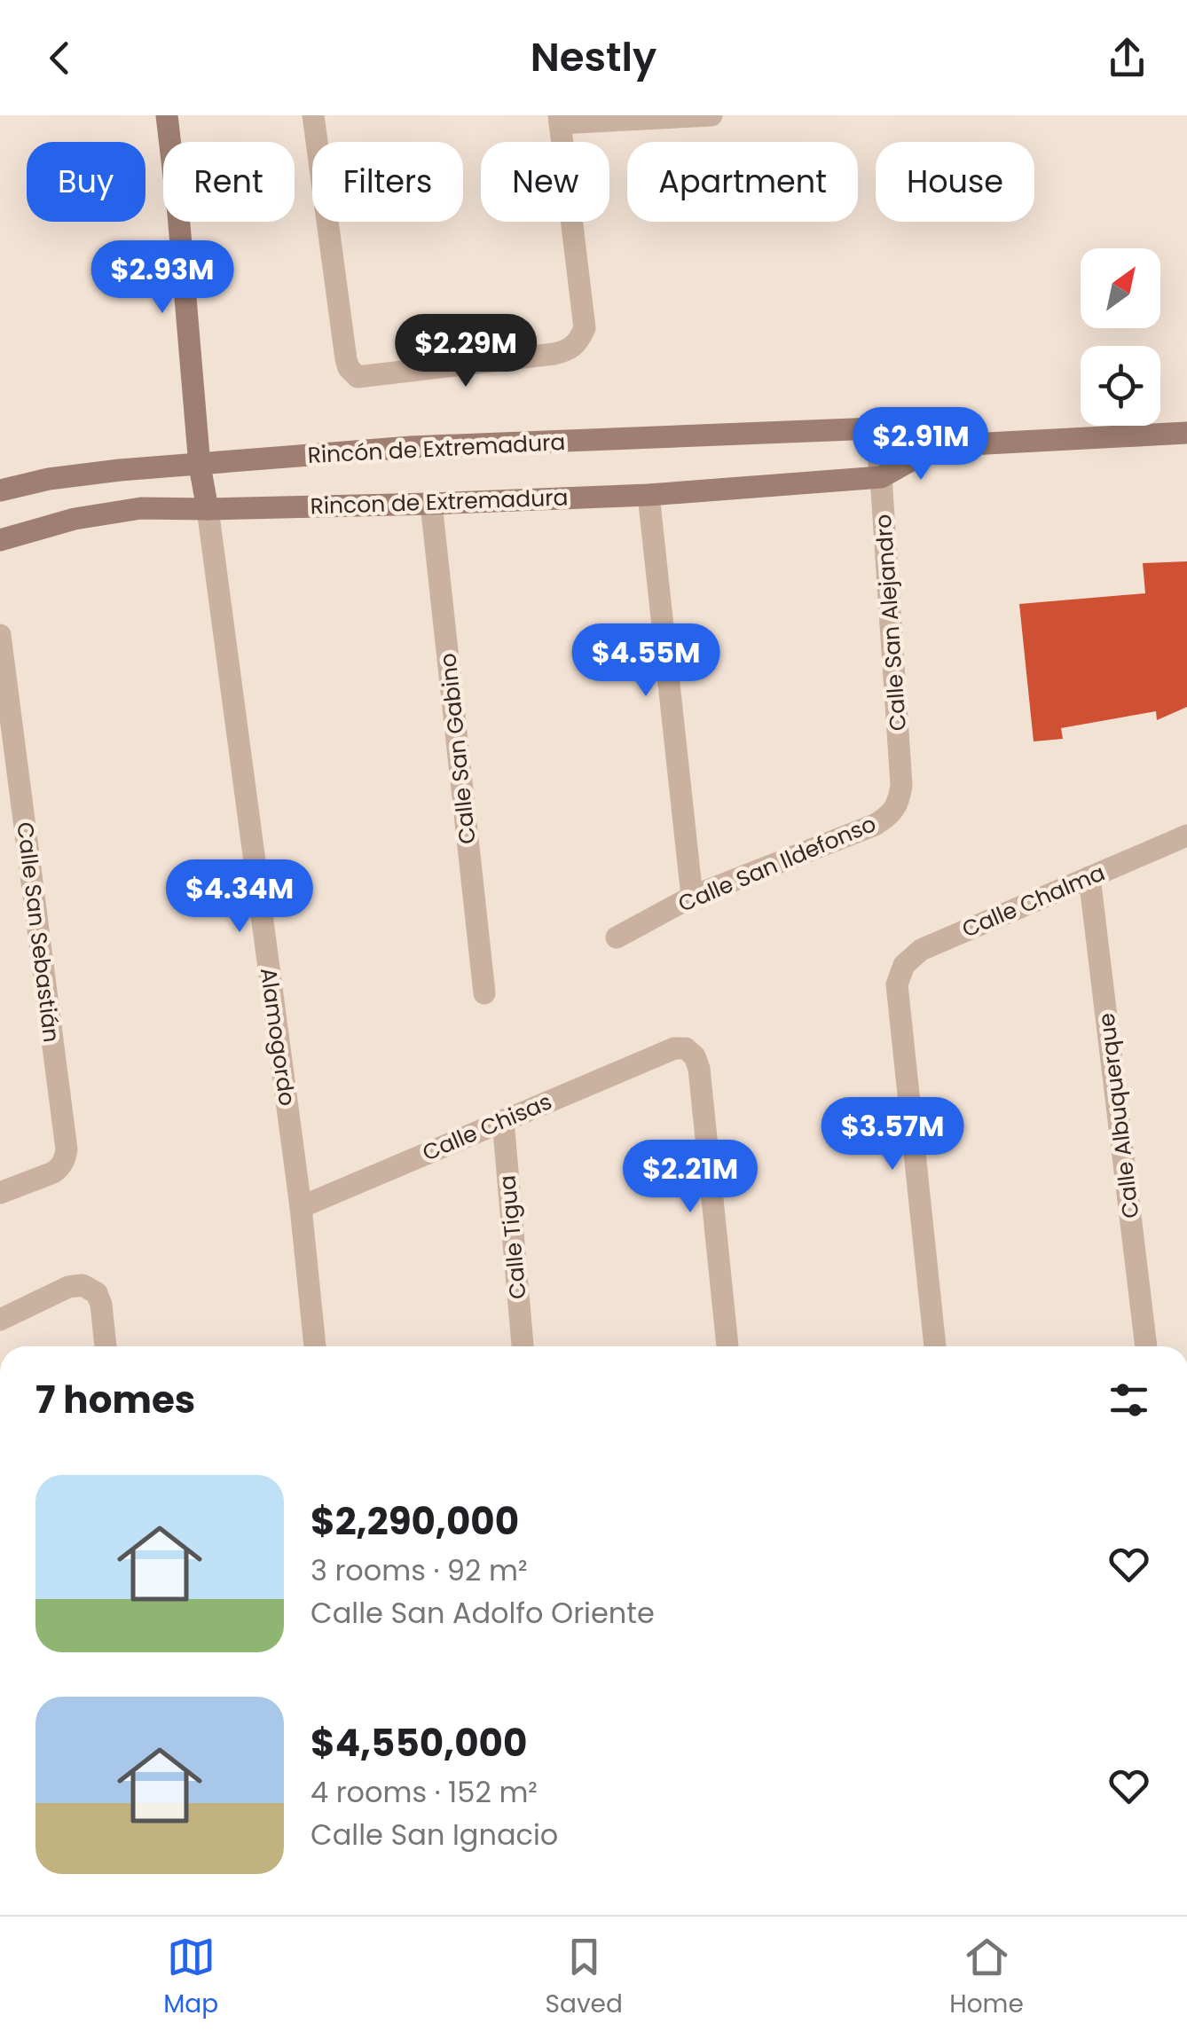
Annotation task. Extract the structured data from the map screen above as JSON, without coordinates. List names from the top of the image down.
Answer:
{
  "streets": {
    "street": [
      "Rincón de Extremadura",
      "Rincon de Extremadura",
      "Calle San Alejandro",
      "Calle San Gabino",
      "Calle San Ildefonso",
      "Calle Chalma",
      "Calle San Sebastián",
      "Alamogordo",
      "Calle Albuquerque",
      "Calle Chisas",
      "Calle Tigua"
    ]
  },
  "crossings": [
    ["Rincón de Extremadura", "Calle San Alejandro"],
    ["Rincon de Extremadura", "Calle San Alejandro"],
    ["Rincon de Extremadura", "Calle San Gabino"],
    ["Rincon de Extremadura", "Alamogordo"],
    ["Calle San Alejandro", "Calle San Ildefonso"],
    ["Calle Chalma", "Calle Albuquerque"],
    ["Alamogordo", "Calle Chisas"],
    ["Calle Chisas", "Calle Tigua"]
  ],
  "north": "top right",
  "page": {
    "header": "Nestly",
    "chip": [
      "Buy",
      "Rent",
      "Filters",
      "New",
      "Apartment",
      "House"
    ],
    "price": [
      "$2.93M",
      "$2.29M",
      "$2.91M",
      "$4.55M",
      "$4.34M",
      "$3.57M",
      "$2.21M"
    ],
    "heading": "7 homes",
    "list": [
      {
        "name": "$2,290,000",
        "note": "3 rooms · 92 m² · Calle San Adolfo Oriente"
      },
      {
        "name": "$4,550,000",
        "note": "4 rooms · 152 m² · Calle San Ignacio"
      }
    ],
    "tabs": ["Map", "Saved", "Home"]
  }
}
